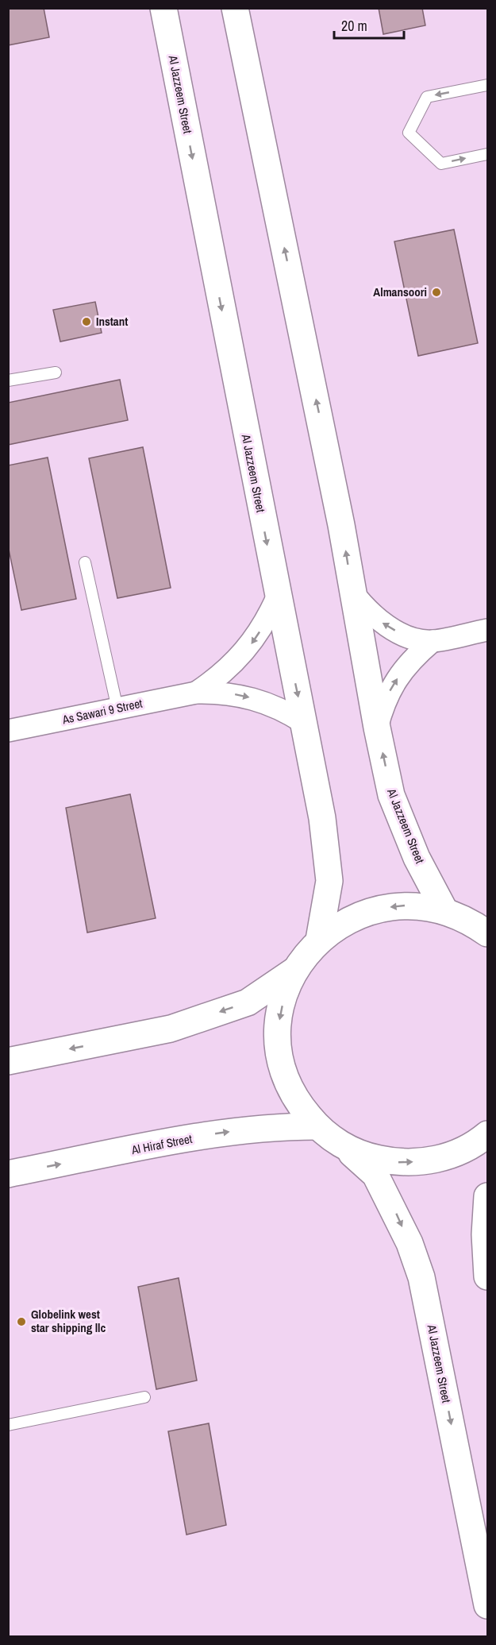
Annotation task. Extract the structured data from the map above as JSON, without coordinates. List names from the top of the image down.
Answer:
{
  "streets": {
    "street": ["Al Jazzeem Street", "As Sawari 9 Street", "Al Hiraf Street"]
  },
  "crossings": [
    ["Al Jazzeem Street", "As Sawari 9 Street"]
  ],
  "places": ["Almansoori", "Instant", "Globelink west star shipping llc"],
  "scale_bar": "20 m"
}
